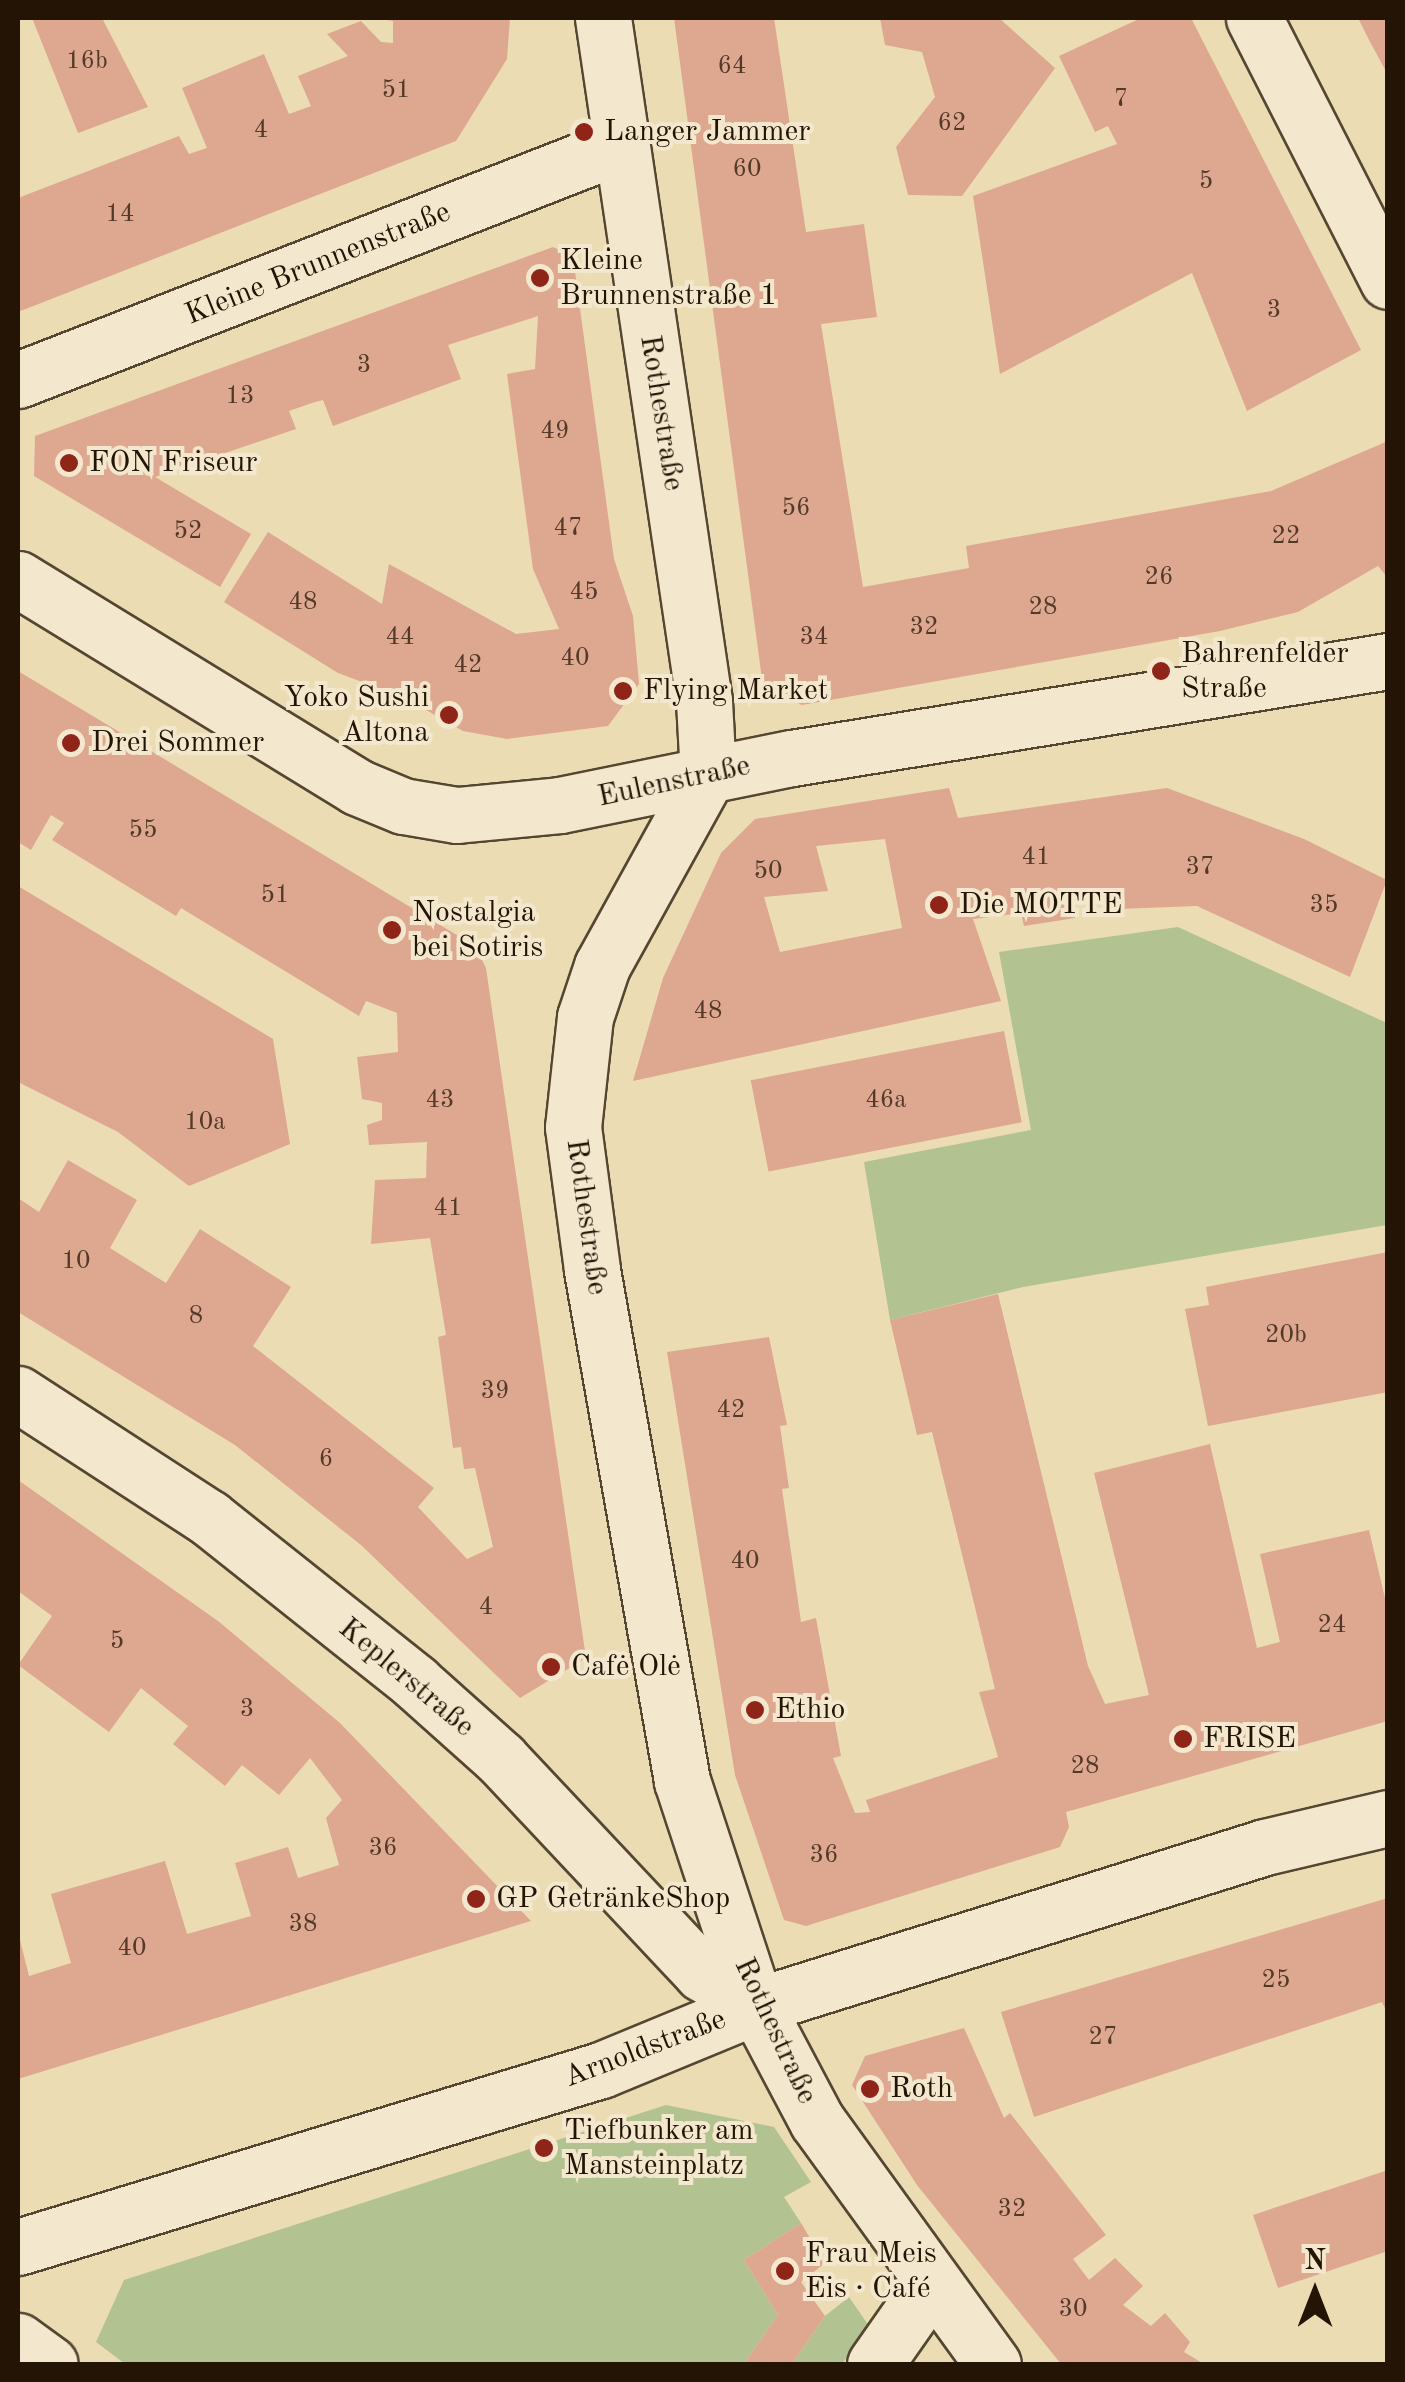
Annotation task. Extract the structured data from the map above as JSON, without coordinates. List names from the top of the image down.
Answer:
{
  "streets": {
    "street": [
      "Kleine Brunnenstraße",
      "Rothestraße",
      "Eulenstraße",
      "Keplerstraße",
      "Arnoldstraße"
    ]
  },
  "crossings": [
    ["Kleine Brunnenstraße", "Rothestraße"],
    ["Rothestraße", "Eulenstraße"],
    ["Rothestraße", "Keplerstraße"],
    ["Rothestraße", "Arnoldstraße"],
    ["Keplerstraße", "Arnoldstraße"]
  ],
  "places": [
    "Langer Jammer",
    "Kleine Brunnenstraße 1",
    "FON Friseur",
    "Bahrenfelder Straße",
    "Flying Market",
    "Yoko Sushi Altona",
    "Drei Sommer",
    "Die MOTTE",
    "Nostalgia bei Sotiris",
    "Cafė Olė",
    "Ethio",
    "FRISE",
    "GP GetränkeShop",
    "Roth",
    "Tiefbunker am Mansteinplatz",
    "Frau Meis Eis · Café"
  ],
  "house_numbers": [
    "16b",
    "64",
    "51",
    "7",
    "62",
    "4",
    "60",
    "5",
    "14",
    "3",
    "3",
    "13",
    "49",
    "56",
    "47",
    "52",
    "22",
    "26",
    "45",
    "48",
    "28",
    "32",
    "44",
    "34",
    "40",
    "42",
    "55",
    "41",
    "37",
    "50",
    "51",
    "35",
    "48",
    "43",
    "46a",
    "10a",
    "41",
    "10",
    "8",
    "20b",
    "39",
    "42",
    "6",
    "40",
    "4",
    "24",
    "5",
    "3",
    "28",
    "36",
    "36",
    "38",
    "40",
    "25",
    "27",
    "32",
    "30"
  ],
  "north": "top"
}
